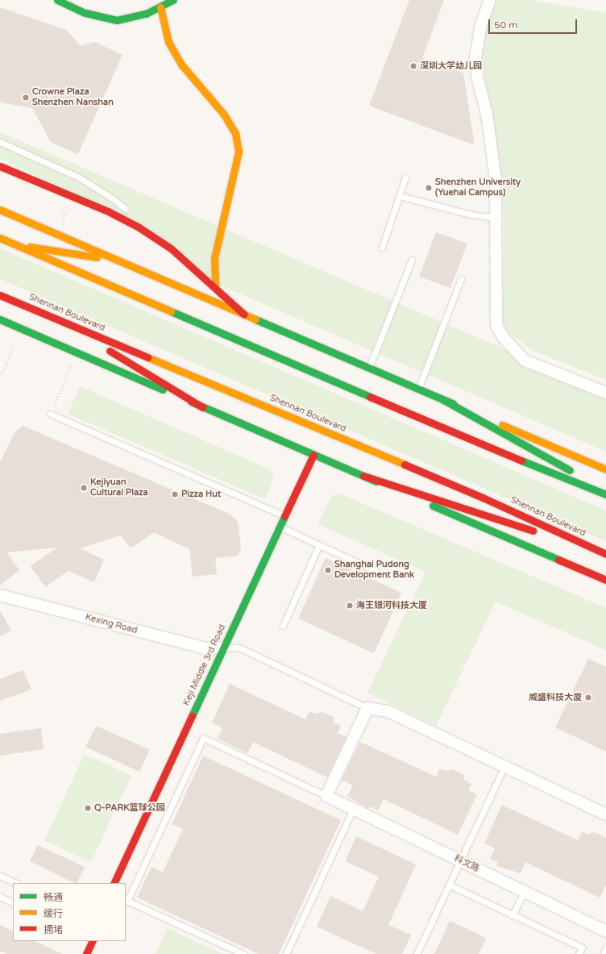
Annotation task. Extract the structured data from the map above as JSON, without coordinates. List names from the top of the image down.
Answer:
{
  "streets": {
    "main road": ["Shennan Boulevard", "Keji Middle 3rd Road"],
    "street": ["Kexing Road", "科文路"]
  },
  "crossings": [
    ["Kexing Road", "Keji Middle 3rd Road"]
  ],
  "places": [
    "深圳大学幼儿园",
    "Crowne Plaza Shenzhen Nanshan",
    "Shenzhen University (Yuehai Campus)",
    "Kejiyuan Cultural Plaza",
    "Pizza Hut",
    "Shanghai Pudong Development Bank",
    "海王银河科技大厦",
    "威盛科技大廈",
    "Q-PARK篮球公园"
  ],
  "legend": ["畅通", "缓行", "拥堵"],
  "scale_bar": "50 m"
}
